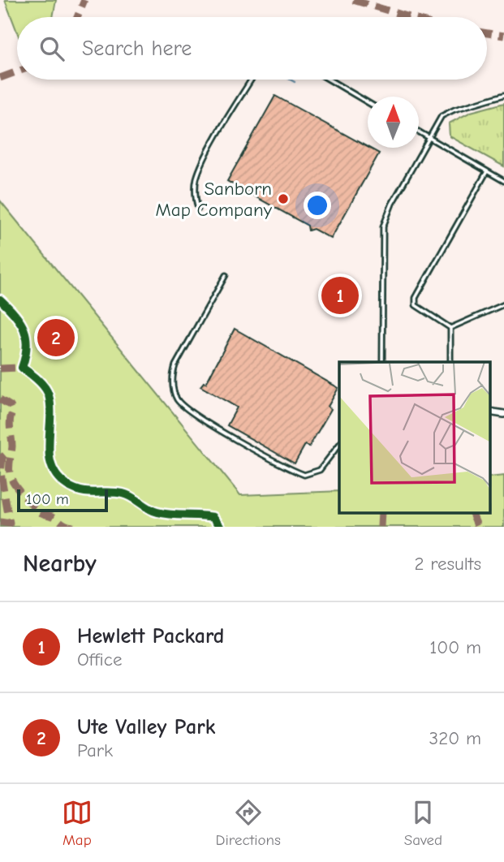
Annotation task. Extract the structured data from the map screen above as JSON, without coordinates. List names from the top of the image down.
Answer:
{
  "places": ["Sanborn Map Company"],
  "scale_bar": "100 m",
  "north": "top",
  "page": {
    "search": "Search here",
    "pins": ["1", "2"],
    "scale": "100 m",
    "heading": ["Nearby", "2 results"],
    "list": [
      {
        "mark": "1",
        "name": "Hewlett Packard",
        "note": "Office",
        "value": "100 m"
      },
      {
        "mark": "2",
        "name": "Ute Valley Park",
        "note": "Park",
        "value": "320 m"
      }
    ],
    "nav": ["Map", "Directions", "Saved"]
  }
}
